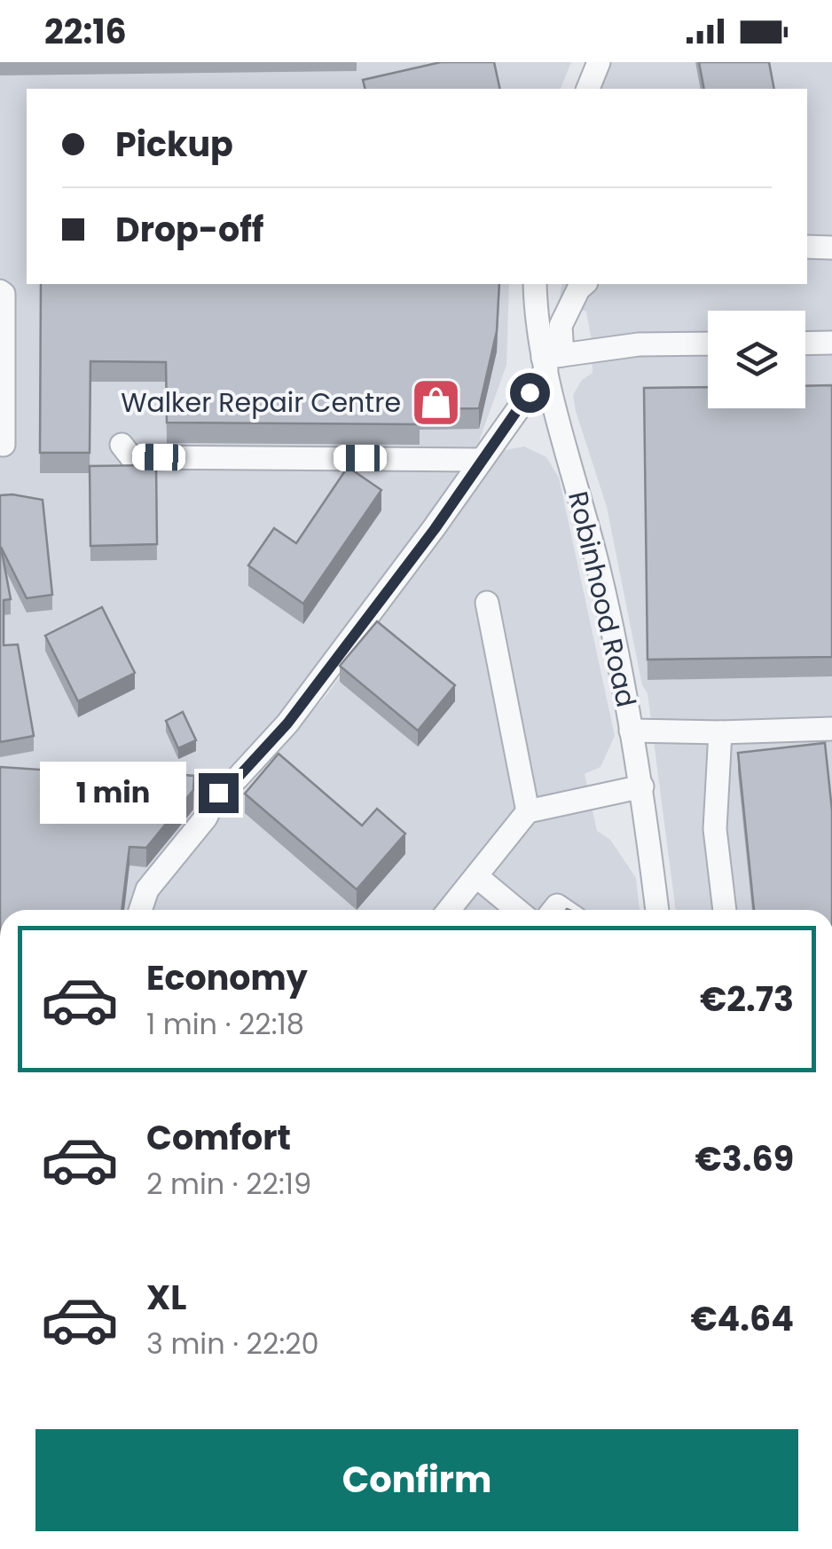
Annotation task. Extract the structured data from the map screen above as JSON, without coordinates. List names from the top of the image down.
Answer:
{
  "streets": {
    "street": ["Robinhood Road"]
  },
  "places": {
    "shop": ["Walker Repair Centre"]
  },
  "page": {
    "status": "22:16",
    "banner": ["Pickup", "Drop-off"],
    "bubble": "1 min",
    "list": [
      {
        "name": "Economy",
        "note": "1 min · 22:18",
        "value": "€2.73"
      },
      {
        "name": "Comfort",
        "note": "2 min · 22:19",
        "value": "€3.69"
      },
      {
        "name": "XL",
        "note": "3 min · 22:20",
        "value": "€4.64"
      }
    ],
    "buttons": "Confirm"
  }
}
